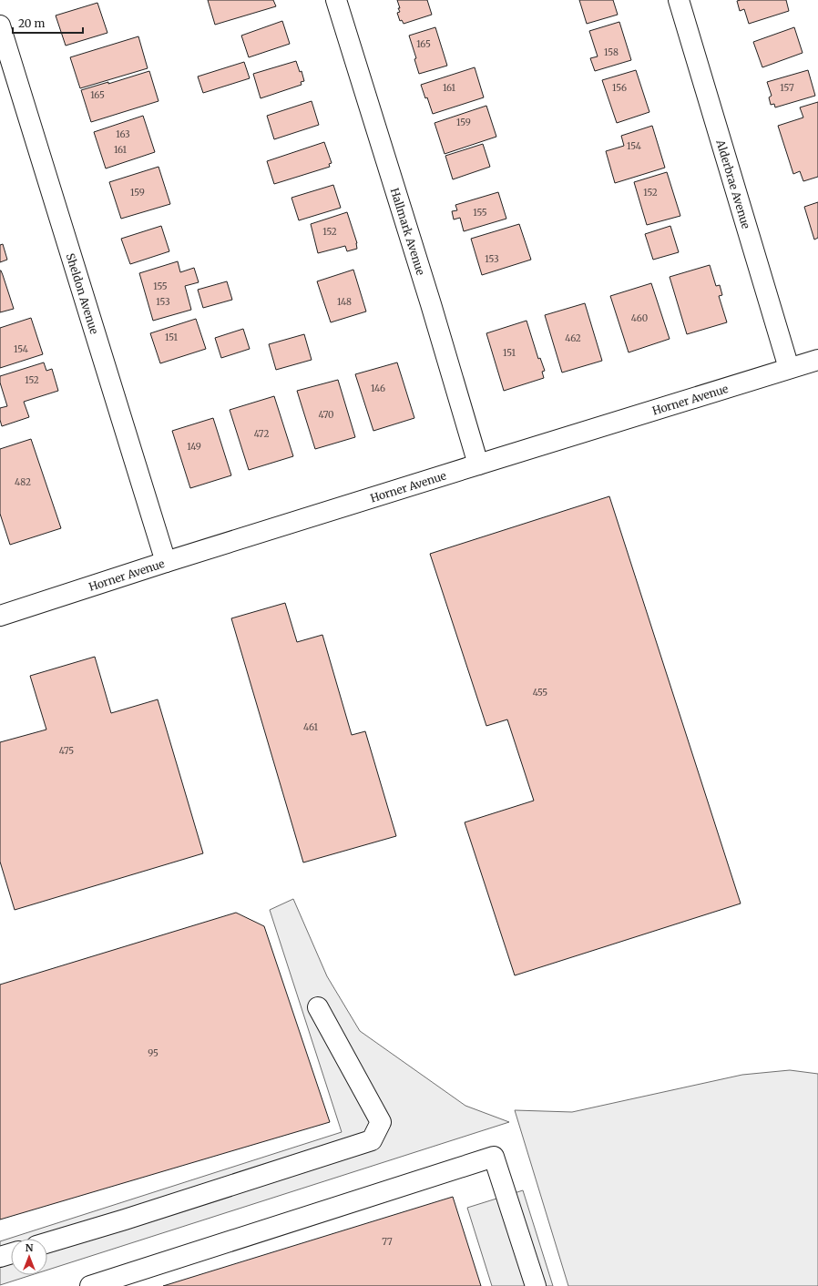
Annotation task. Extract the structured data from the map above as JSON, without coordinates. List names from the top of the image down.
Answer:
{
  "streets": {
    "street": [
      "Alderbrae Avenue",
      "Hallmark Avenue",
      "Sheldon Avenue",
      "Horner Avenue"
    ]
  },
  "crossings": [
    ["Alderbrae Avenue", "Horner Avenue"],
    ["Hallmark Avenue", "Horner Avenue"],
    ["Sheldon Avenue", "Horner Avenue"]
  ],
  "house_numbers": [
    "165",
    "158",
    "161",
    "156",
    "157",
    "165",
    "159",
    "163",
    "154",
    "161",
    "159",
    "152",
    "155",
    "152",
    "153",
    "155",
    "153",
    "148",
    "460",
    "151",
    "462",
    "154",
    "151",
    "152",
    "146",
    "470",
    "472",
    "149",
    "482",
    "455",
    "461",
    "475",
    "95",
    "77"
  ],
  "scale_bar": "20 m",
  "north": "top"
}
